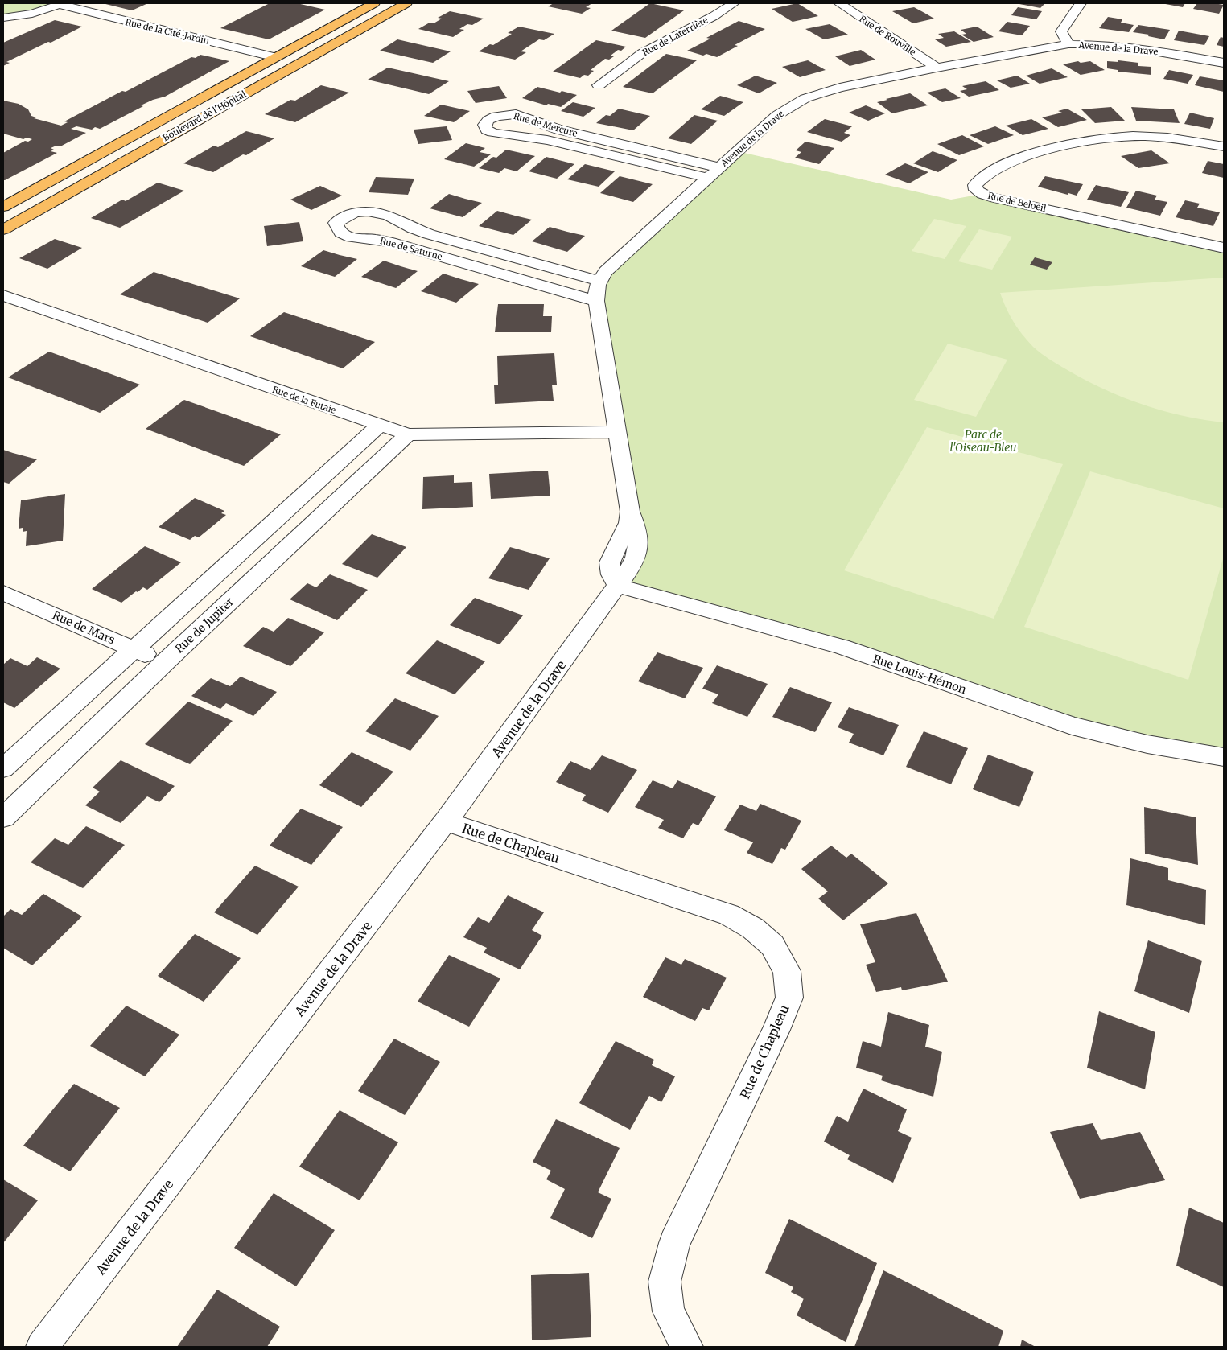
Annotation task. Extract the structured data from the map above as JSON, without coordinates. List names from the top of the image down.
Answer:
{
  "streets": {
    "main road": ["Boulevard de l'Hôpital"],
    "street": [
      "Rue de la Cité-Jardin",
      "Rue de Rouville",
      "Rue de Laterrière",
      "Avenue de la Drave",
      "Rue de Mercure",
      "Rue de Beloeil",
      "Rue de Saturne",
      "Rue de la Futaie",
      "Rue de Jupiter",
      "Rue de Mars",
      "Rue Louis-Hémon",
      "Rue de Chapleau"
    ]
  },
  "crossings": [
    ["Rue de la Cité-Jardin", "Boulevard de l'Hôpital"],
    ["Rue de Rouville", "Avenue de la Drave"],
    ["Avenue de la Drave", "Rue de Mercure"],
    ["Avenue de la Drave", "Rue de Saturne"],
    ["Avenue de la Drave", "Rue de la Futaie"],
    ["Avenue de la Drave", "Rue Louis-Hémon"],
    ["Avenue de la Drave", "Rue de Chapleau"],
    ["Rue de la Futaie", "Rue de Jupiter"],
    ["Rue de Jupiter", "Rue de Mars"]
  ],
  "parks": ["Parc de l'Oiseau-Bleu"]
}
